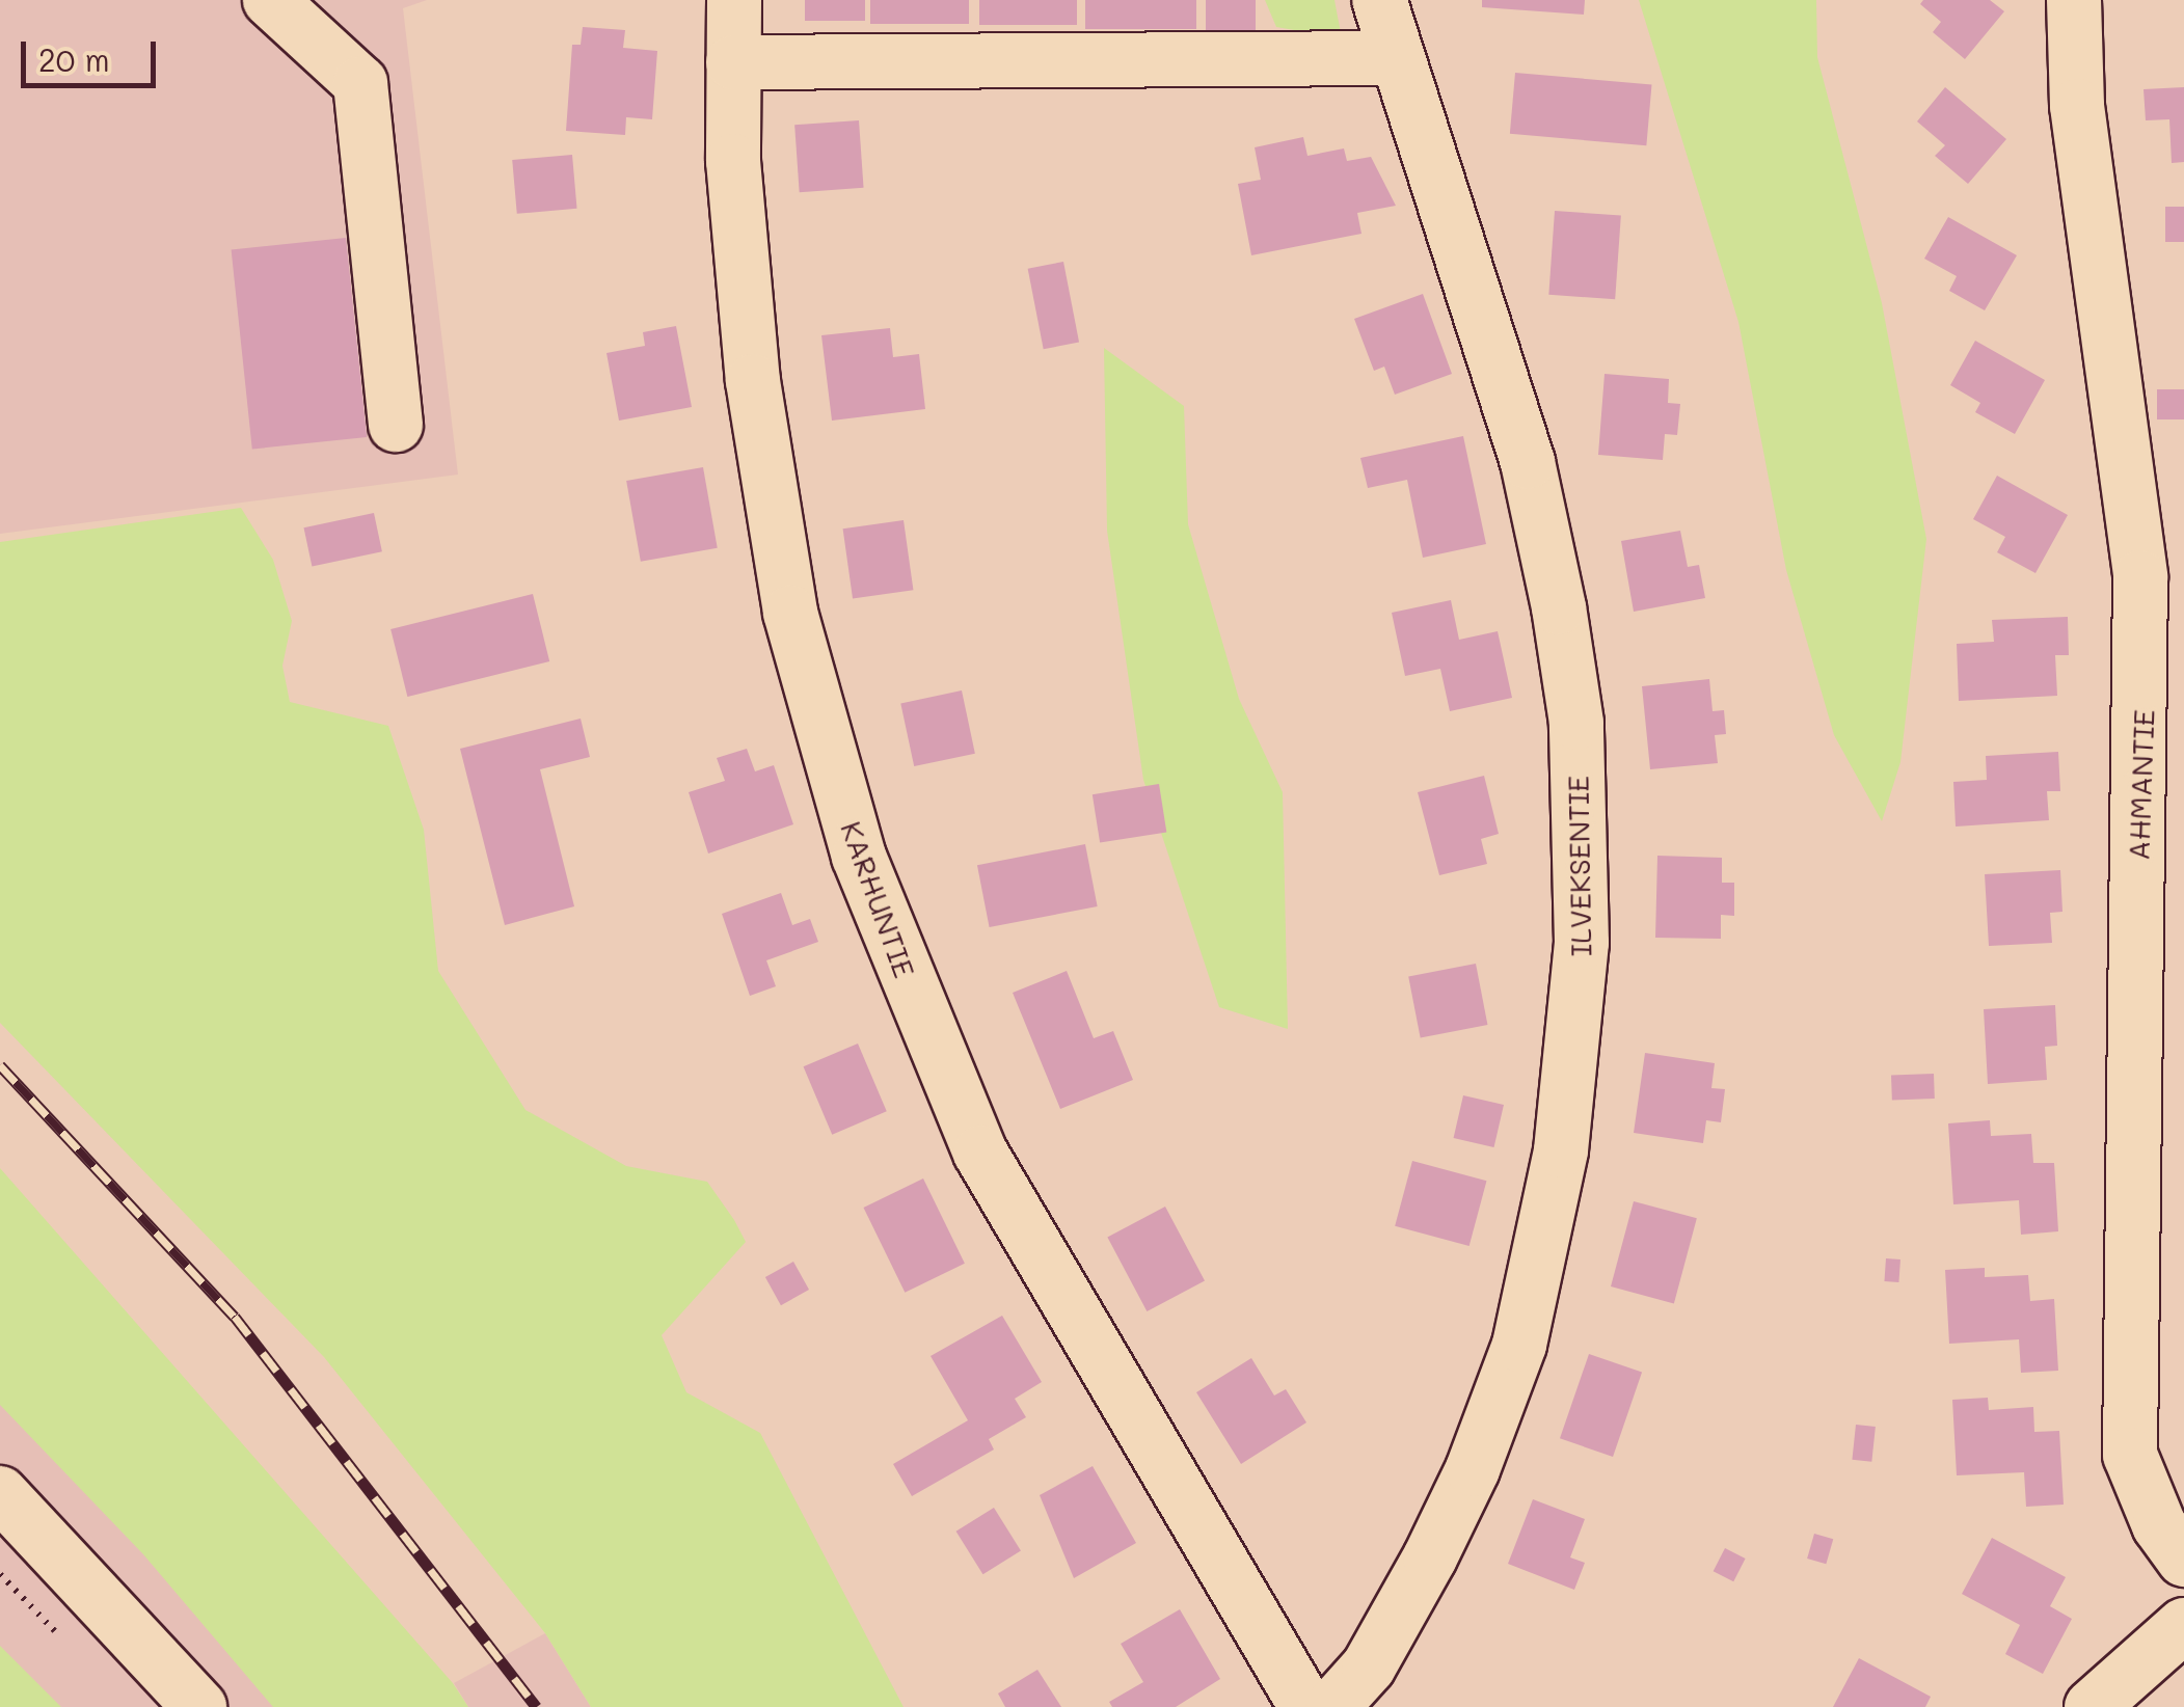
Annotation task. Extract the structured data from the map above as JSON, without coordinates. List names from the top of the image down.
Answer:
{
  "streets": {
    "street": ["AHMANTIE", "ILVEKSENTIE", "KARHUNTIE"]
  },
  "scale_bar": "20 m"
}
